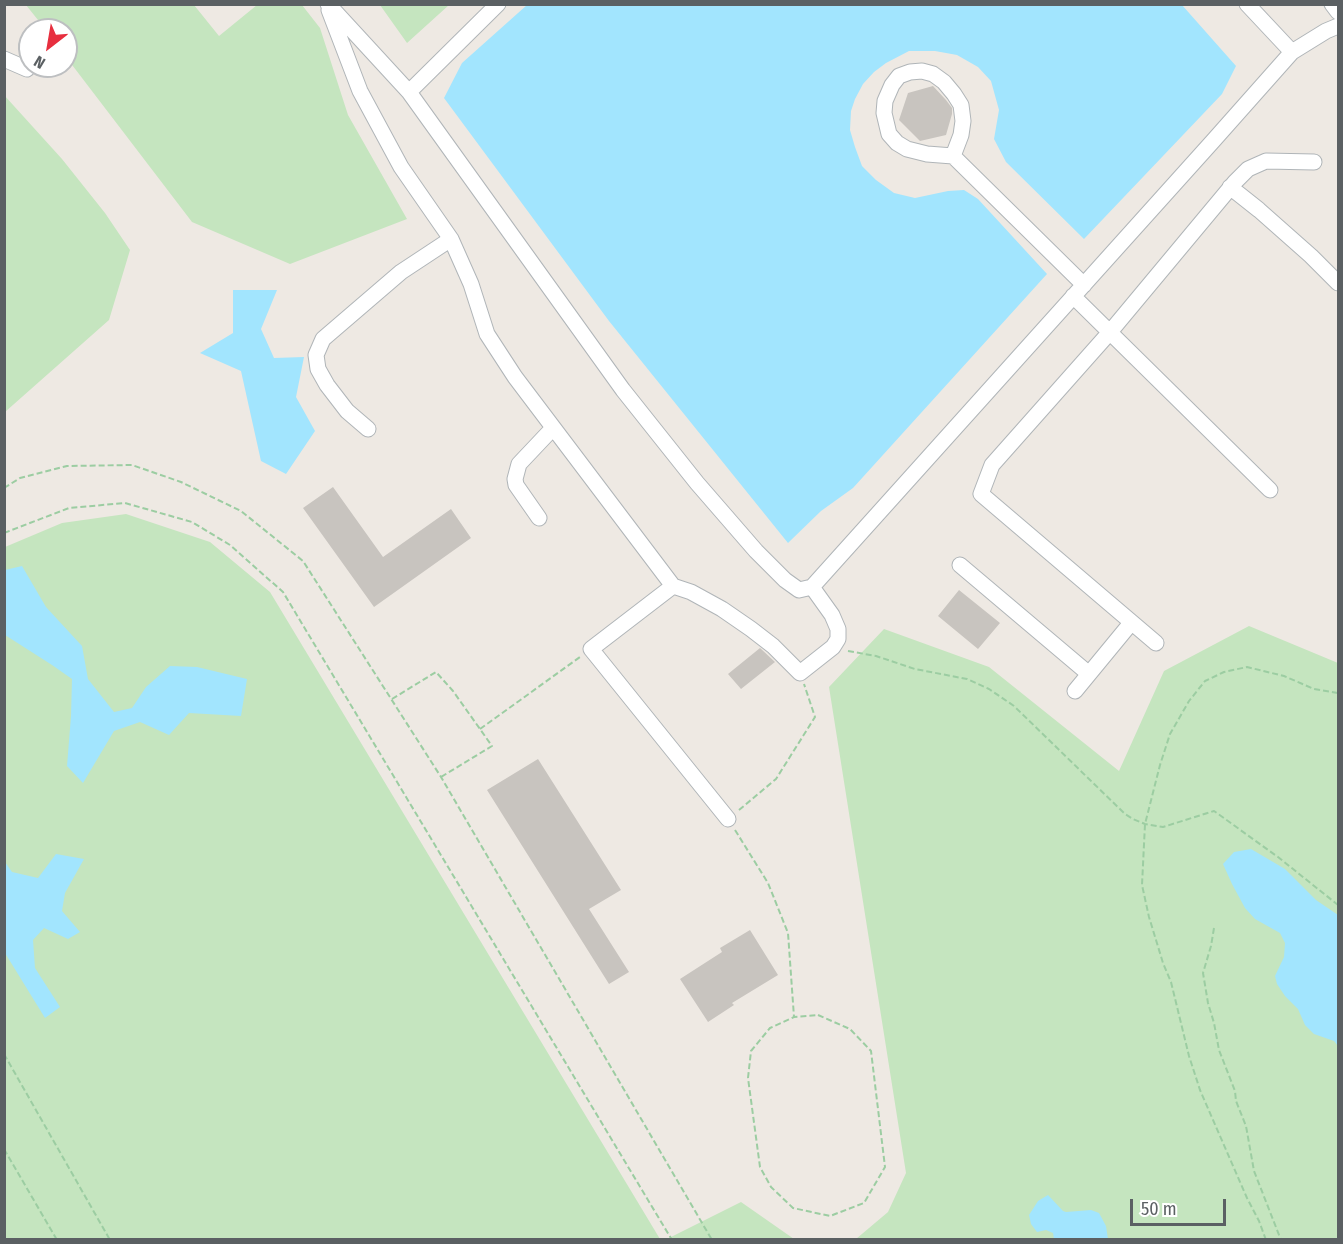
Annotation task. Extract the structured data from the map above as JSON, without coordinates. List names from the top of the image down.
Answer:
{
  "scale_bar": "50 m",
  "north": "bottom left"
}
